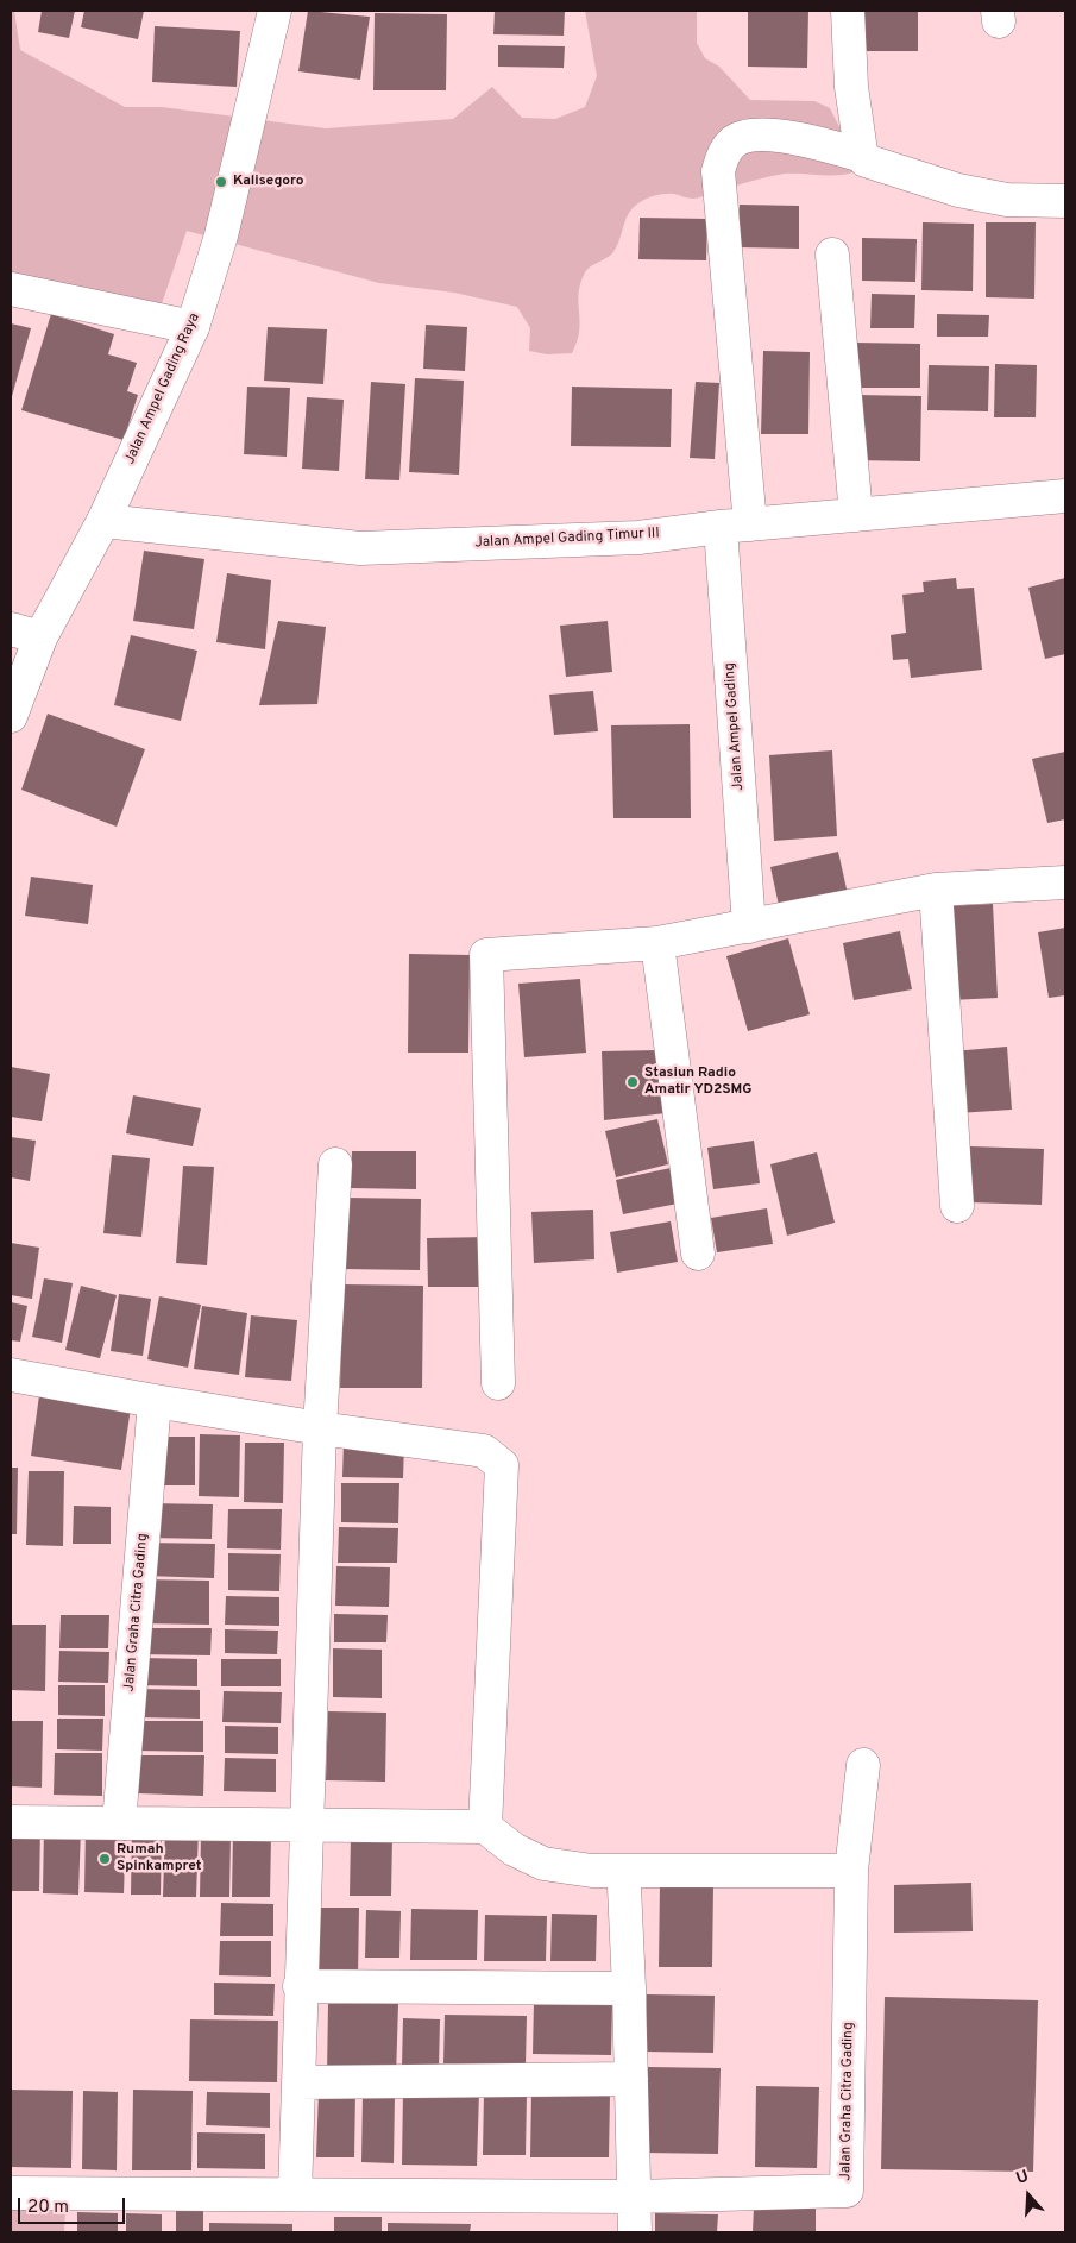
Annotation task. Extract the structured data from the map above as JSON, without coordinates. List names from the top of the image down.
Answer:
{
  "streets": {
    "street": [
      "Jalan Ampel Gading Raya",
      "Jalan Ampel Gading Timur III",
      "Jalan Ampel Gading",
      "Jalan Graha Citra Gading"
    ]
  },
  "crossings": [
    ["Jalan Ampel Gading Raya", "Jalan Ampel Gading Timur III"],
    ["Jalan Ampel Gading Timur III", "Jalan Ampel Gading"]
  ],
  "places": ["Kalisegoro", "Stasiun Radio Amatir YD2SMG", "Rumah Spinkampret"],
  "scale_bar": "20 m",
  "north": "top"
}
